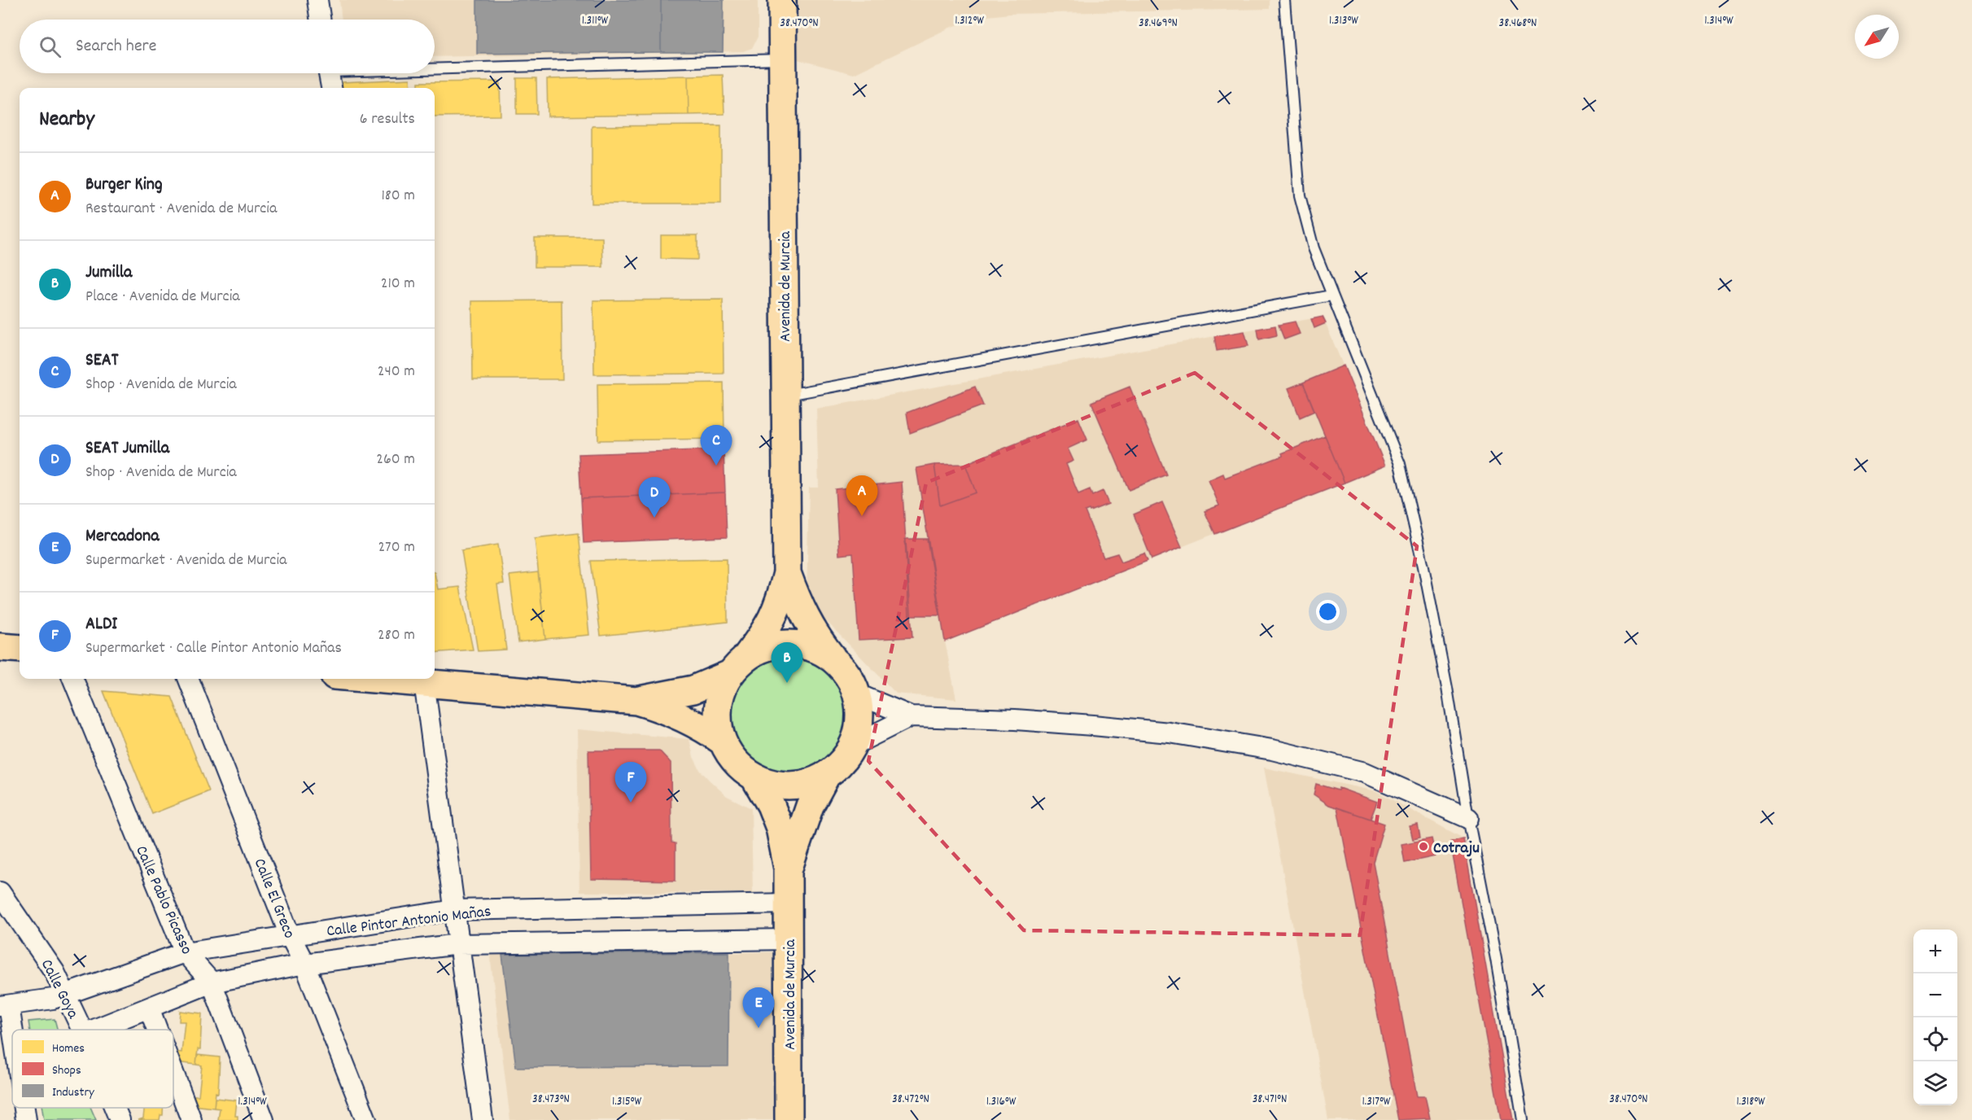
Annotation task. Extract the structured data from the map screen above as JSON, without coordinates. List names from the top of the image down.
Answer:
{
  "streets": {
    "main road": ["Avenida de Murcia"],
    "street": [
      "Calle El Greco",
      "Calle Pablo Picasso",
      "Calle Pintor Antonio Mañas",
      "Calle Goya"
    ]
  },
  "crossings": [
    ["Avenida de Murcia", "Calle Pintor Antonio Mañas"],
    ["Calle El Greco", "Calle Pintor Antonio Mañas"],
    ["Calle Pablo Picasso", "Calle Pintor Antonio Mañas"],
    ["Calle Pintor Antonio Mañas", "Calle Goya"]
  ],
  "places": ["Cotraju"],
  "legend": ["Homes", "Shops", "Industry"],
  "north": "bottom left",
  "page": {
    "search": "Search here",
    "heading": ["Nearby", "6 results"],
    "list": [
      {
        "mark": "A",
        "name": "Burger King",
        "note": "Restaurant · Avenida de Murcia",
        "value": "180 m"
      },
      {
        "mark": "B",
        "name": "Jumilla",
        "note": "Place · Avenida de Murcia",
        "value": "210 m"
      },
      {
        "mark": "C",
        "name": "SEAT",
        "note": "Shop · Avenida de Murcia",
        "value": "240 m"
      },
      {
        "mark": "D",
        "name": "SEAT Jumilla",
        "note": "Shop · Avenida de Murcia",
        "value": "260 m"
      },
      {
        "mark": "E",
        "name": "Mercadona",
        "note": "Supermarket · Avenida de Murcia",
        "value": "270 m"
      },
      {
        "mark": "F",
        "name": "ALDI",
        "note": "Supermarket · Calle Pintor Antonio Mañas",
        "value": "280 m"
      }
    ],
    "pins": [
      "C",
      "A",
      "D",
      "B",
      "F",
      "E"
    ],
    "map_buttons": ["+", "−"]
  },
  "coordinates": [
    "1.311°W",
    "1.312°W",
    "1.313°W",
    "1.314°W",
    "38.470°N",
    "38.469°N",
    "38.468°N",
    "38.473°N",
    "38.472°N",
    "38.471°N",
    "1.315°W",
    "1.316°W",
    "1.317°W",
    "1.318°W"
  ]
}
